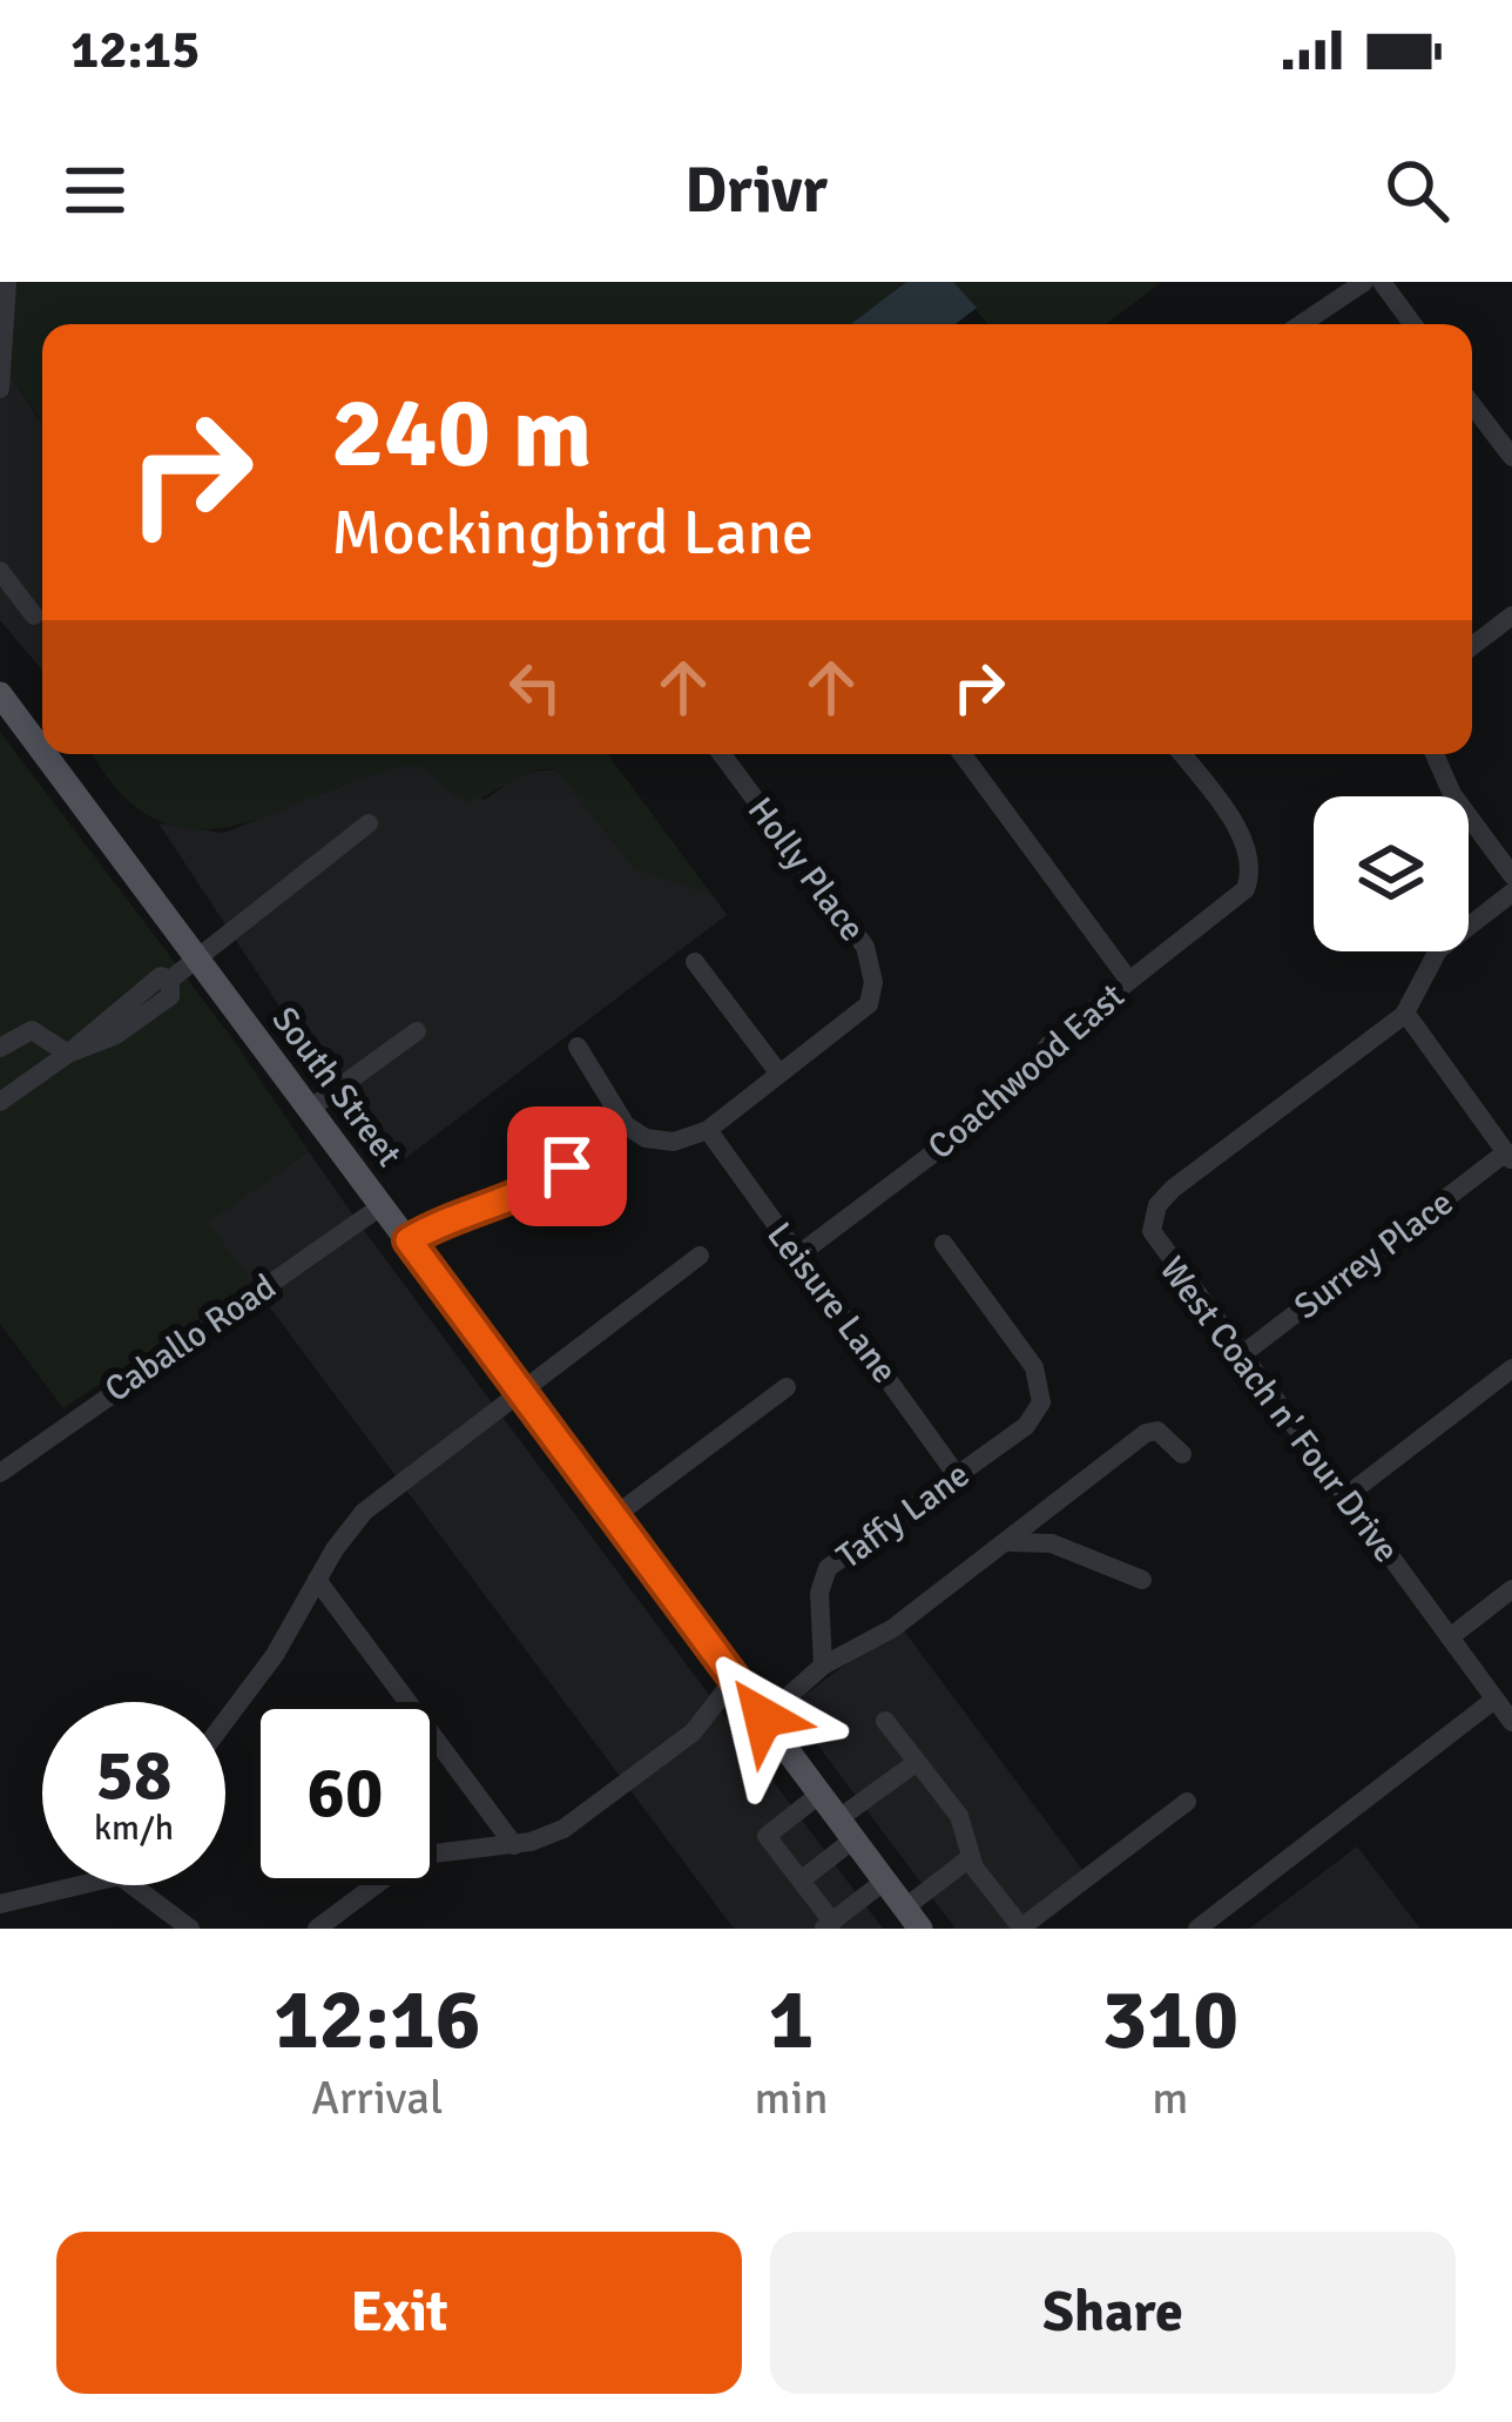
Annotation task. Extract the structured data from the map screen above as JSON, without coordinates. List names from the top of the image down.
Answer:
{
  "streets": {
    "main road": ["South Street"],
    "street": [
      "Holly Place",
      "Coachwood East",
      "Surrey Place",
      "Leisure Lane",
      "Caballo Road",
      "West Coach n' Four Drive",
      "Taffy Lane"
    ]
  },
  "crossings": [
    ["Coachwood East", "Leisure Lane"],
    ["South Street", "Caballo Road"],
    ["Surrey Place", "West Coach n' Four Drive"],
    ["Leisure Lane", "Taffy Lane"]
  ],
  "page": {
    "status": "12:15",
    "header": "Drivr",
    "turn": ["240 m", "Mockingbird Lane"],
    "speed": "58 km/h",
    "limit": "60",
    "eta": [
      "12:16",
      "Arrival",
      "1",
      "min",
      "310",
      "m"
    ],
    "buttons": ["Exit", "Share"]
  }
}
